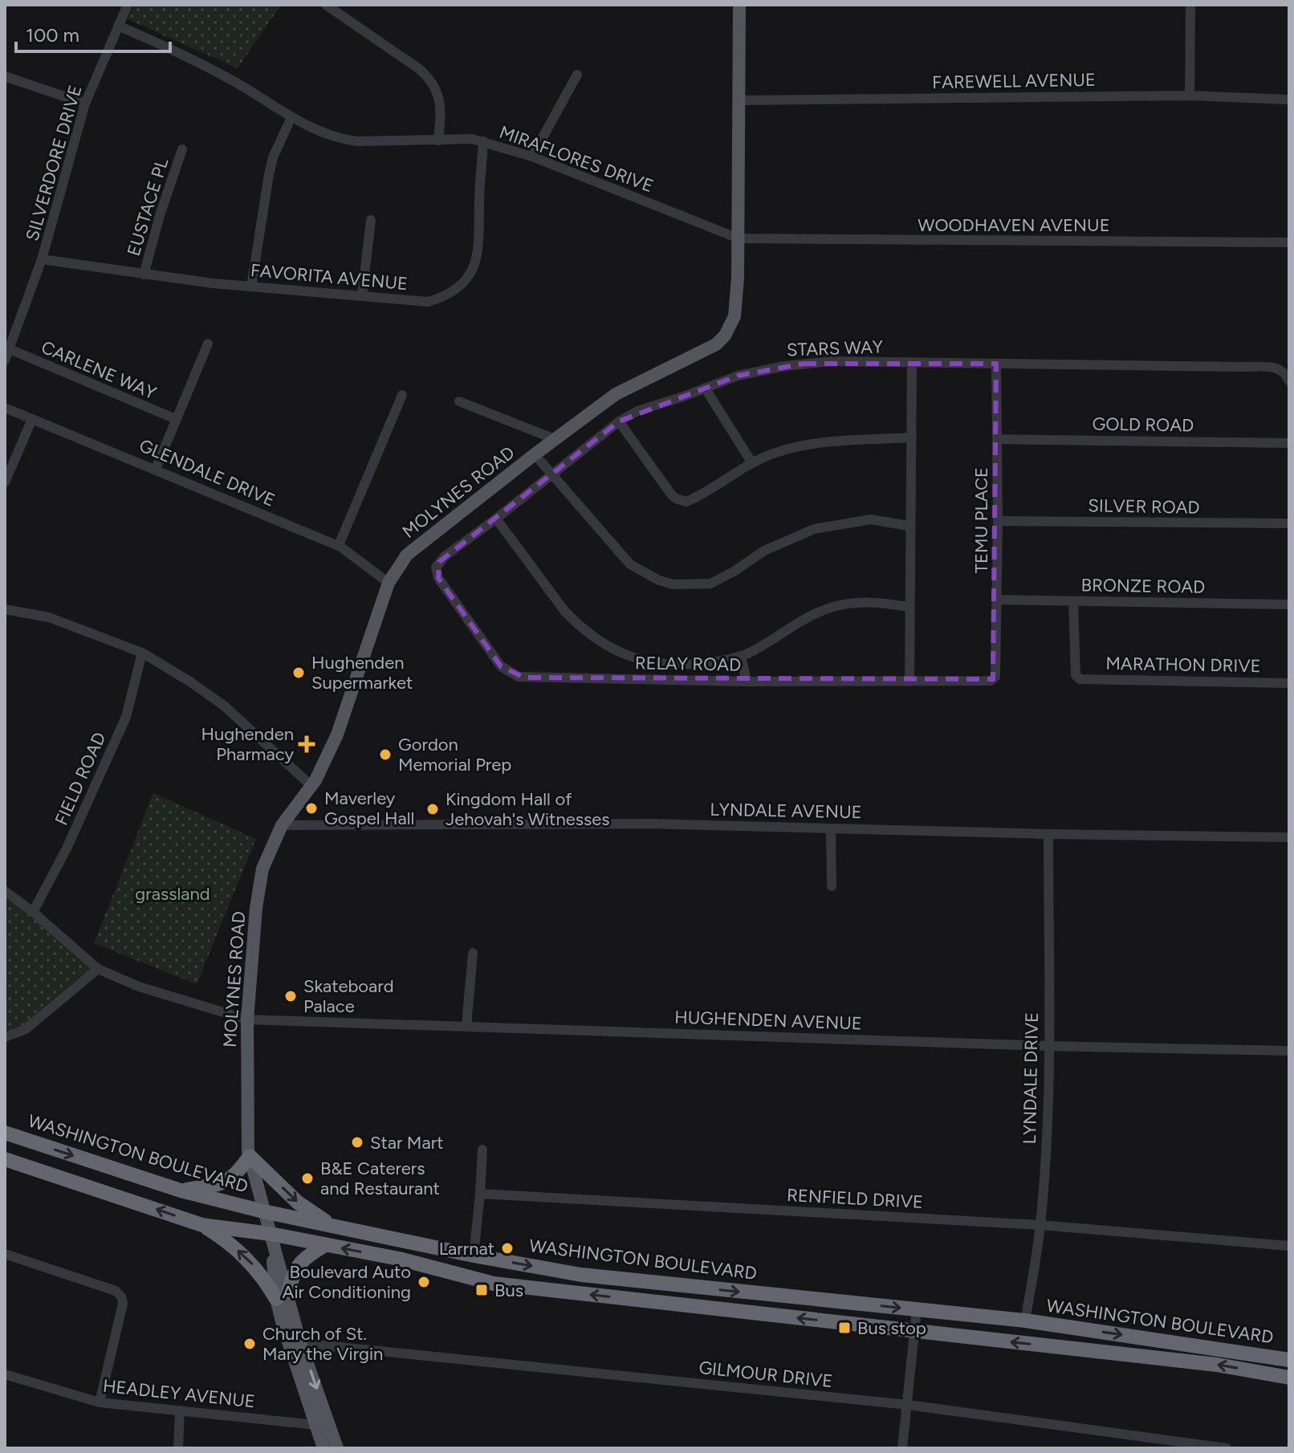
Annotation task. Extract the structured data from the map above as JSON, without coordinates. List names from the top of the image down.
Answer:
{
  "streets": {
    "highway": ["WASHINGTON BOULEVARD"],
    "main road": ["MOLYNES ROAD"],
    "street": [
      "FAREWELL AVENUE",
      "MIRAFLORES DRIVE",
      "SILVERDORE DRIVE",
      "EUSTACE PL",
      "WOODHAVEN AVENUE",
      "FAVORITA AVENUE",
      "STARS WAY",
      "CARLENE WAY",
      "GOLD ROAD",
      "GLENDALE DRIVE",
      "SILVER ROAD",
      "TEMU PLACE",
      "BRONZE ROAD",
      "RELAY ROAD",
      "MARATHON DRIVE",
      "FIELD ROAD",
      "LYNDALE AVENUE",
      "HUGHENDEN AVENUE",
      "LYNDALE DRIVE",
      "RENFIELD DRIVE",
      "GILMOUR DRIVE",
      "HEADLEY AVENUE"
    ]
  },
  "crossings": [
    ["FAREWELL AVENUE", "MOLYNES ROAD"],
    ["MIRAFLORES DRIVE", "SILVERDORE DRIVE"],
    ["MIRAFLORES DRIVE", "WOODHAVEN AVENUE"],
    ["MIRAFLORES DRIVE", "FAVORITA AVENUE"],
    ["MIRAFLORES DRIVE", "MOLYNES ROAD"],
    ["SILVERDORE DRIVE", "FAVORITA AVENUE"],
    ["EUSTACE PL", "FAVORITA AVENUE"],
    ["WOODHAVEN AVENUE", "MOLYNES ROAD"],
    ["STARS WAY", "TEMU PLACE"],
    ["STARS WAY", "RELAY ROAD"],
    ["GOLD ROAD", "TEMU PLACE"],
    ["GLENDALE DRIVE", "MOLYNES ROAD"],
    ["MOLYNES ROAD", "LYNDALE AVENUE"],
    ["MOLYNES ROAD", "HUGHENDEN AVENUE"],
    ["MOLYNES ROAD", "WASHINGTON BOULEVARD"],
    ["MOLYNES ROAD", "GILMOUR DRIVE"],
    ["MOLYNES ROAD", "HEADLEY AVENUE"],
    ["SILVER ROAD", "TEMU PLACE"],
    ["TEMU PLACE", "BRONZE ROAD"],
    ["TEMU PLACE", "RELAY ROAD"],
    ["BRONZE ROAD", "MARATHON DRIVE"],
    ["FIELD ROAD", "HUGHENDEN AVENUE"],
    ["LYNDALE AVENUE", "LYNDALE DRIVE"],
    ["HUGHENDEN AVENUE", "LYNDALE DRIVE"],
    ["LYNDALE DRIVE", "WASHINGTON BOULEVARD"],
    ["LYNDALE DRIVE", "RENFIELD DRIVE"]
  ],
  "parks": ["grassland"],
  "places": {
    "other": [
      "Hughenden Supermarket",
      "Gordon Memorial Prep",
      "Maverley Gospel Hall",
      "Kingdom Hall of Jehovah's Witnesses",
      "Skateboard Palace",
      "Star Mart",
      "B&E Caterers and Restaurant",
      "Larrnat",
      "Boulevard Auto Air Conditioning",
      "Church of St. Mary the Virgin"
    ],
    "health": ["Hughenden Pharmacy"],
    "transit": ["Bus", "Bus stop"]
  },
  "scale_bar": "100 m"
}
